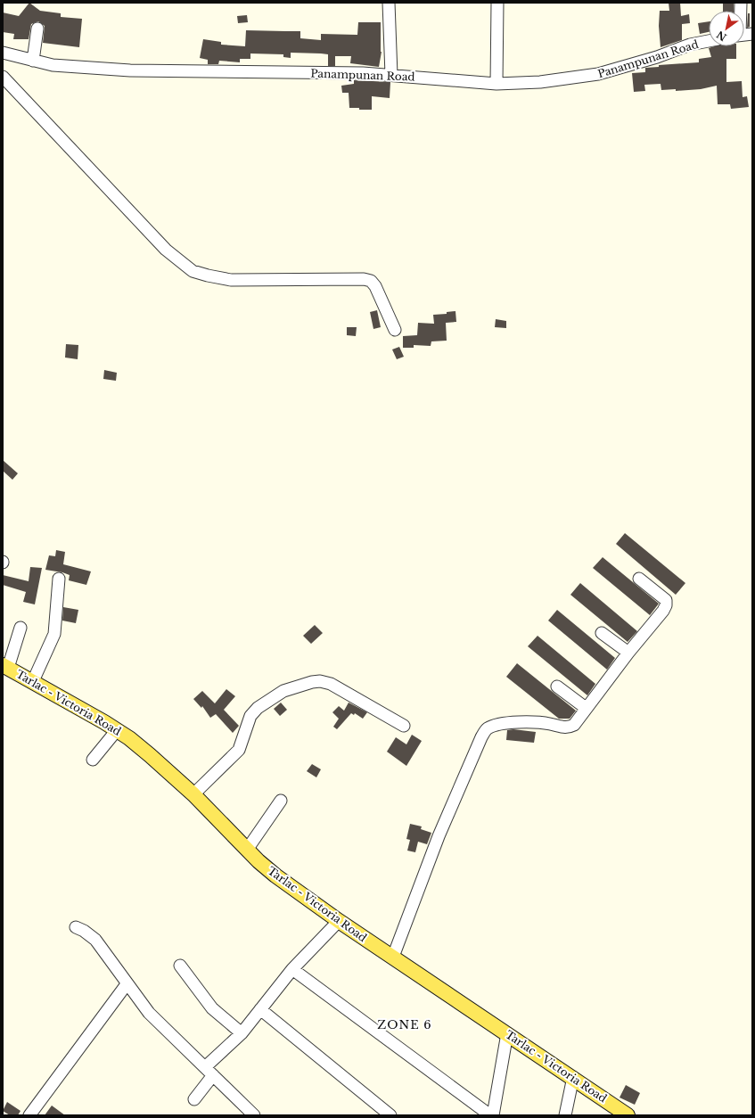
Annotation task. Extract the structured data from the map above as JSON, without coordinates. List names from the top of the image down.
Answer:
{
  "streets": {
    "main road": ["Tarlac - Victoria Road"],
    "street": ["Panampunan Road"]
  },
  "districts": ["ZONE 6"],
  "north": "bottom left"
}
